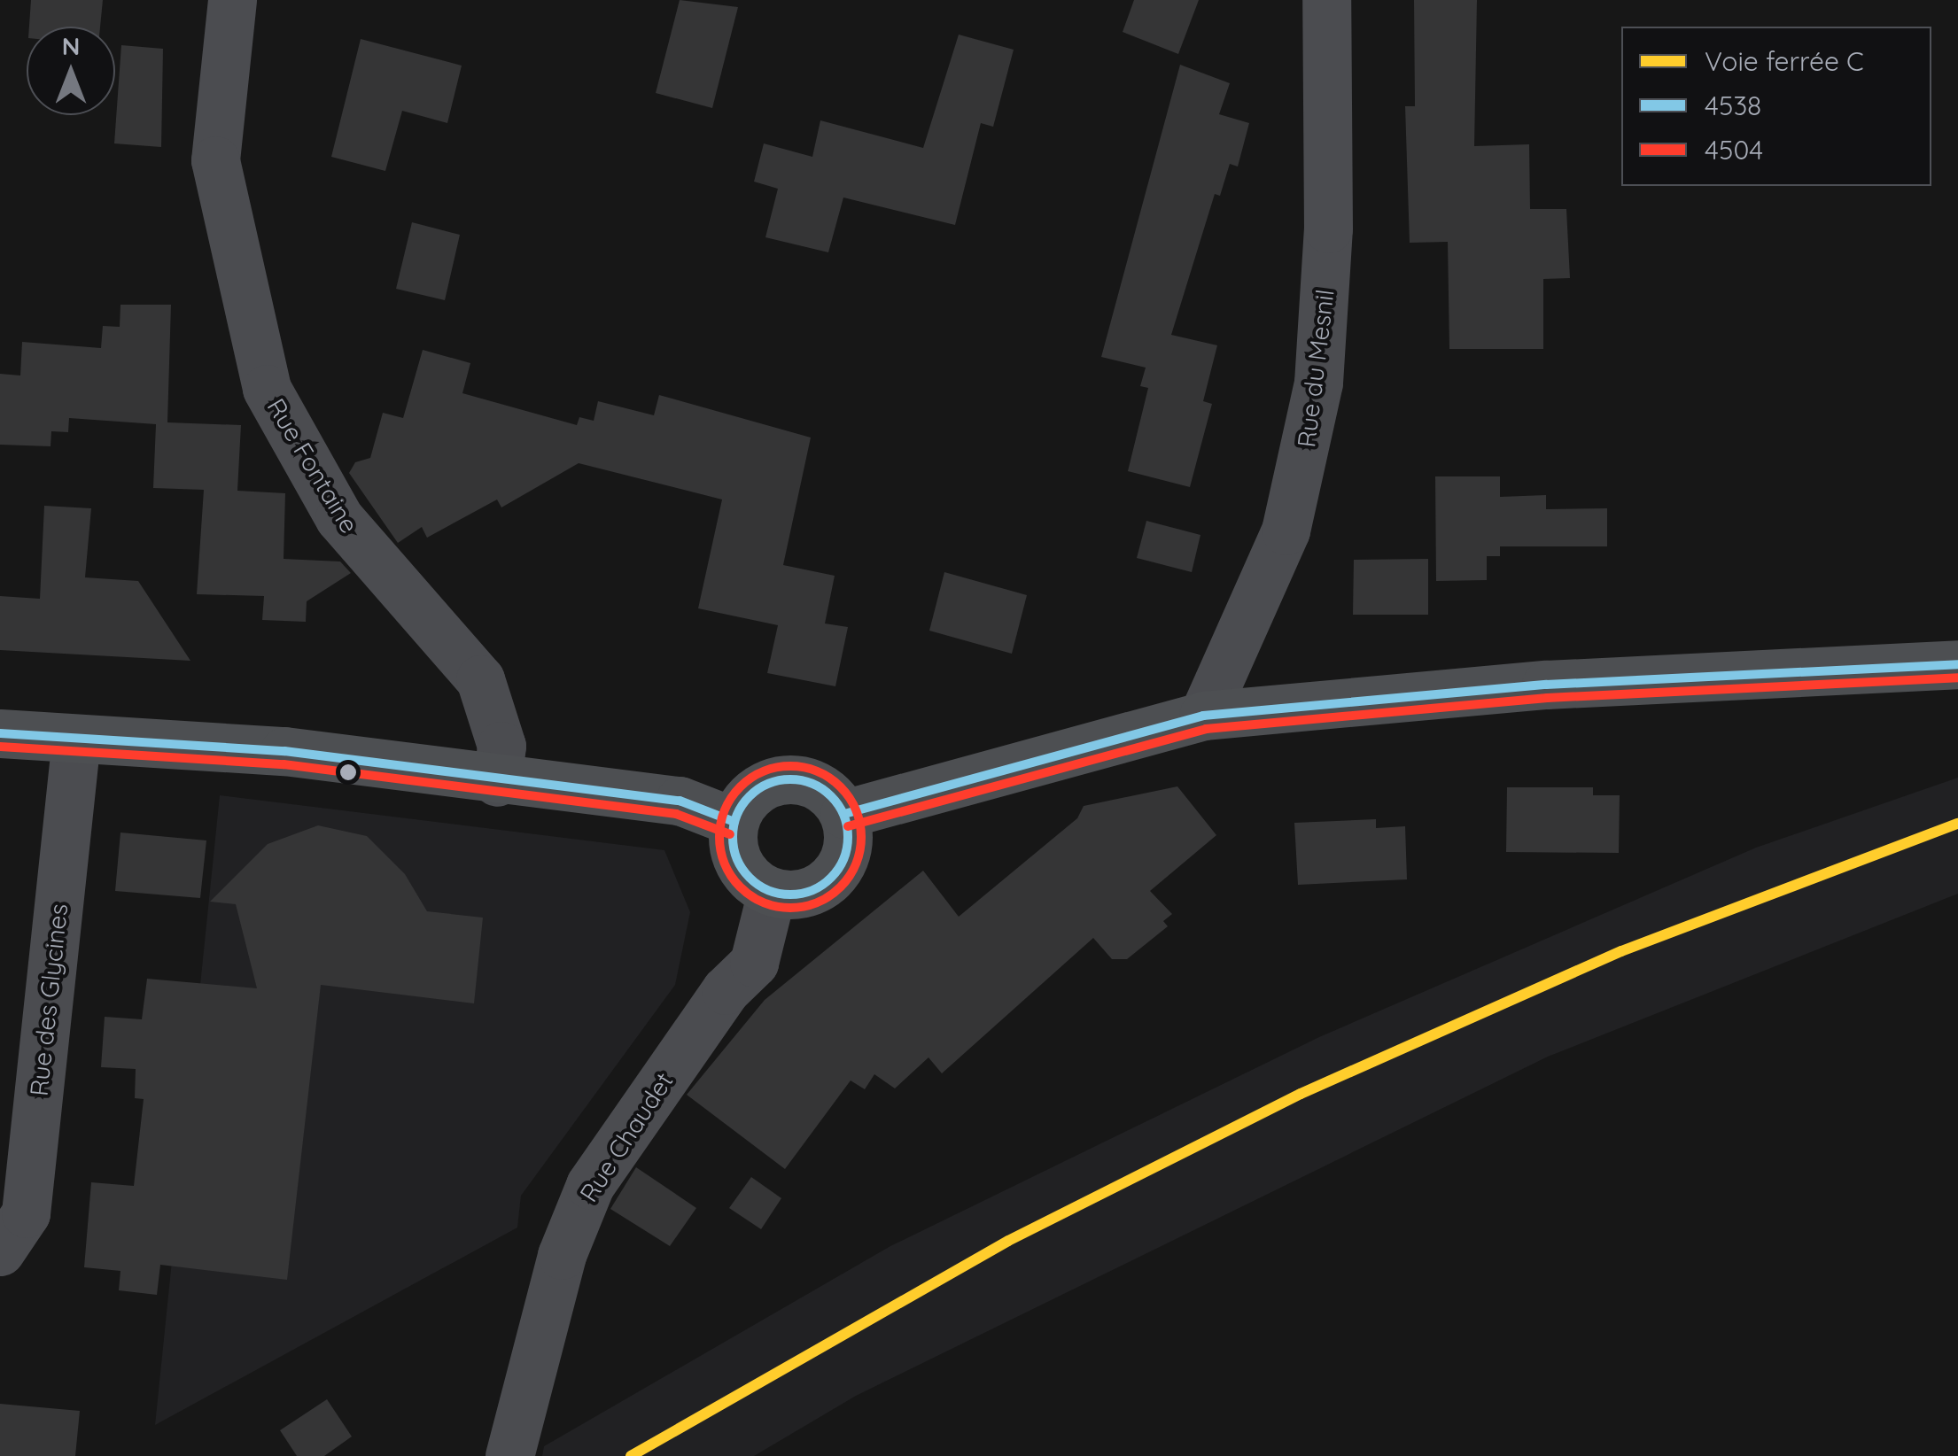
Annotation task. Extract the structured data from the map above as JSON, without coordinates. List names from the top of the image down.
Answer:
{
  "streets": {
    "street": [
      "Rue du Mesnil",
      "Rue Fontaine",
      "Rue des Glycines",
      "Rue Chaudet"
    ]
  },
  "lines": ["transit line 4538", "transit line 4504", "rail line C"],
  "legend": ["Voie ferrée C", "4538", "4504"],
  "north": "top"
}
